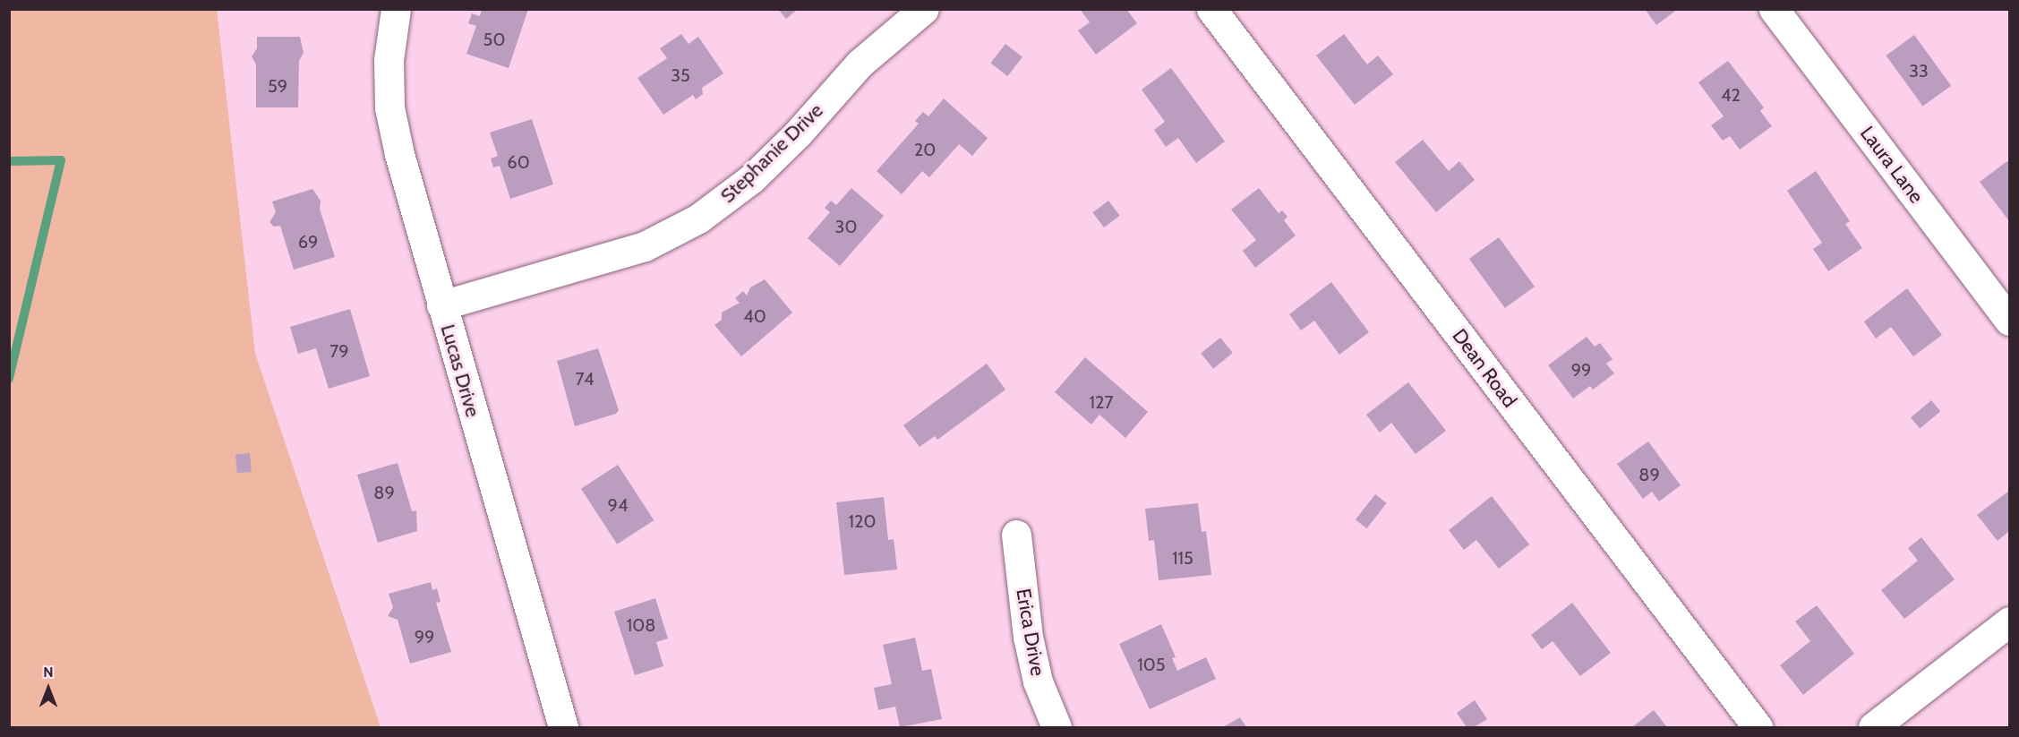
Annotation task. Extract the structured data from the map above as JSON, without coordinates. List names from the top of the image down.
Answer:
{
  "streets": {
    "street": [
      "Stephanie Drive",
      "Laura Lane",
      "Dean Road",
      "Lucas Drive",
      "Erica Drive"
    ]
  },
  "crossings": [
    ["Stephanie Drive", "Lucas Drive"]
  ],
  "house_numbers": [
    "50",
    "33",
    "35",
    "59",
    "42",
    "20",
    "60",
    "30",
    "69",
    "40",
    "79",
    "99",
    "74",
    "127",
    "89",
    "89",
    "94",
    "120",
    "115",
    "108",
    "99",
    "105"
  ],
  "north": "top"
}
